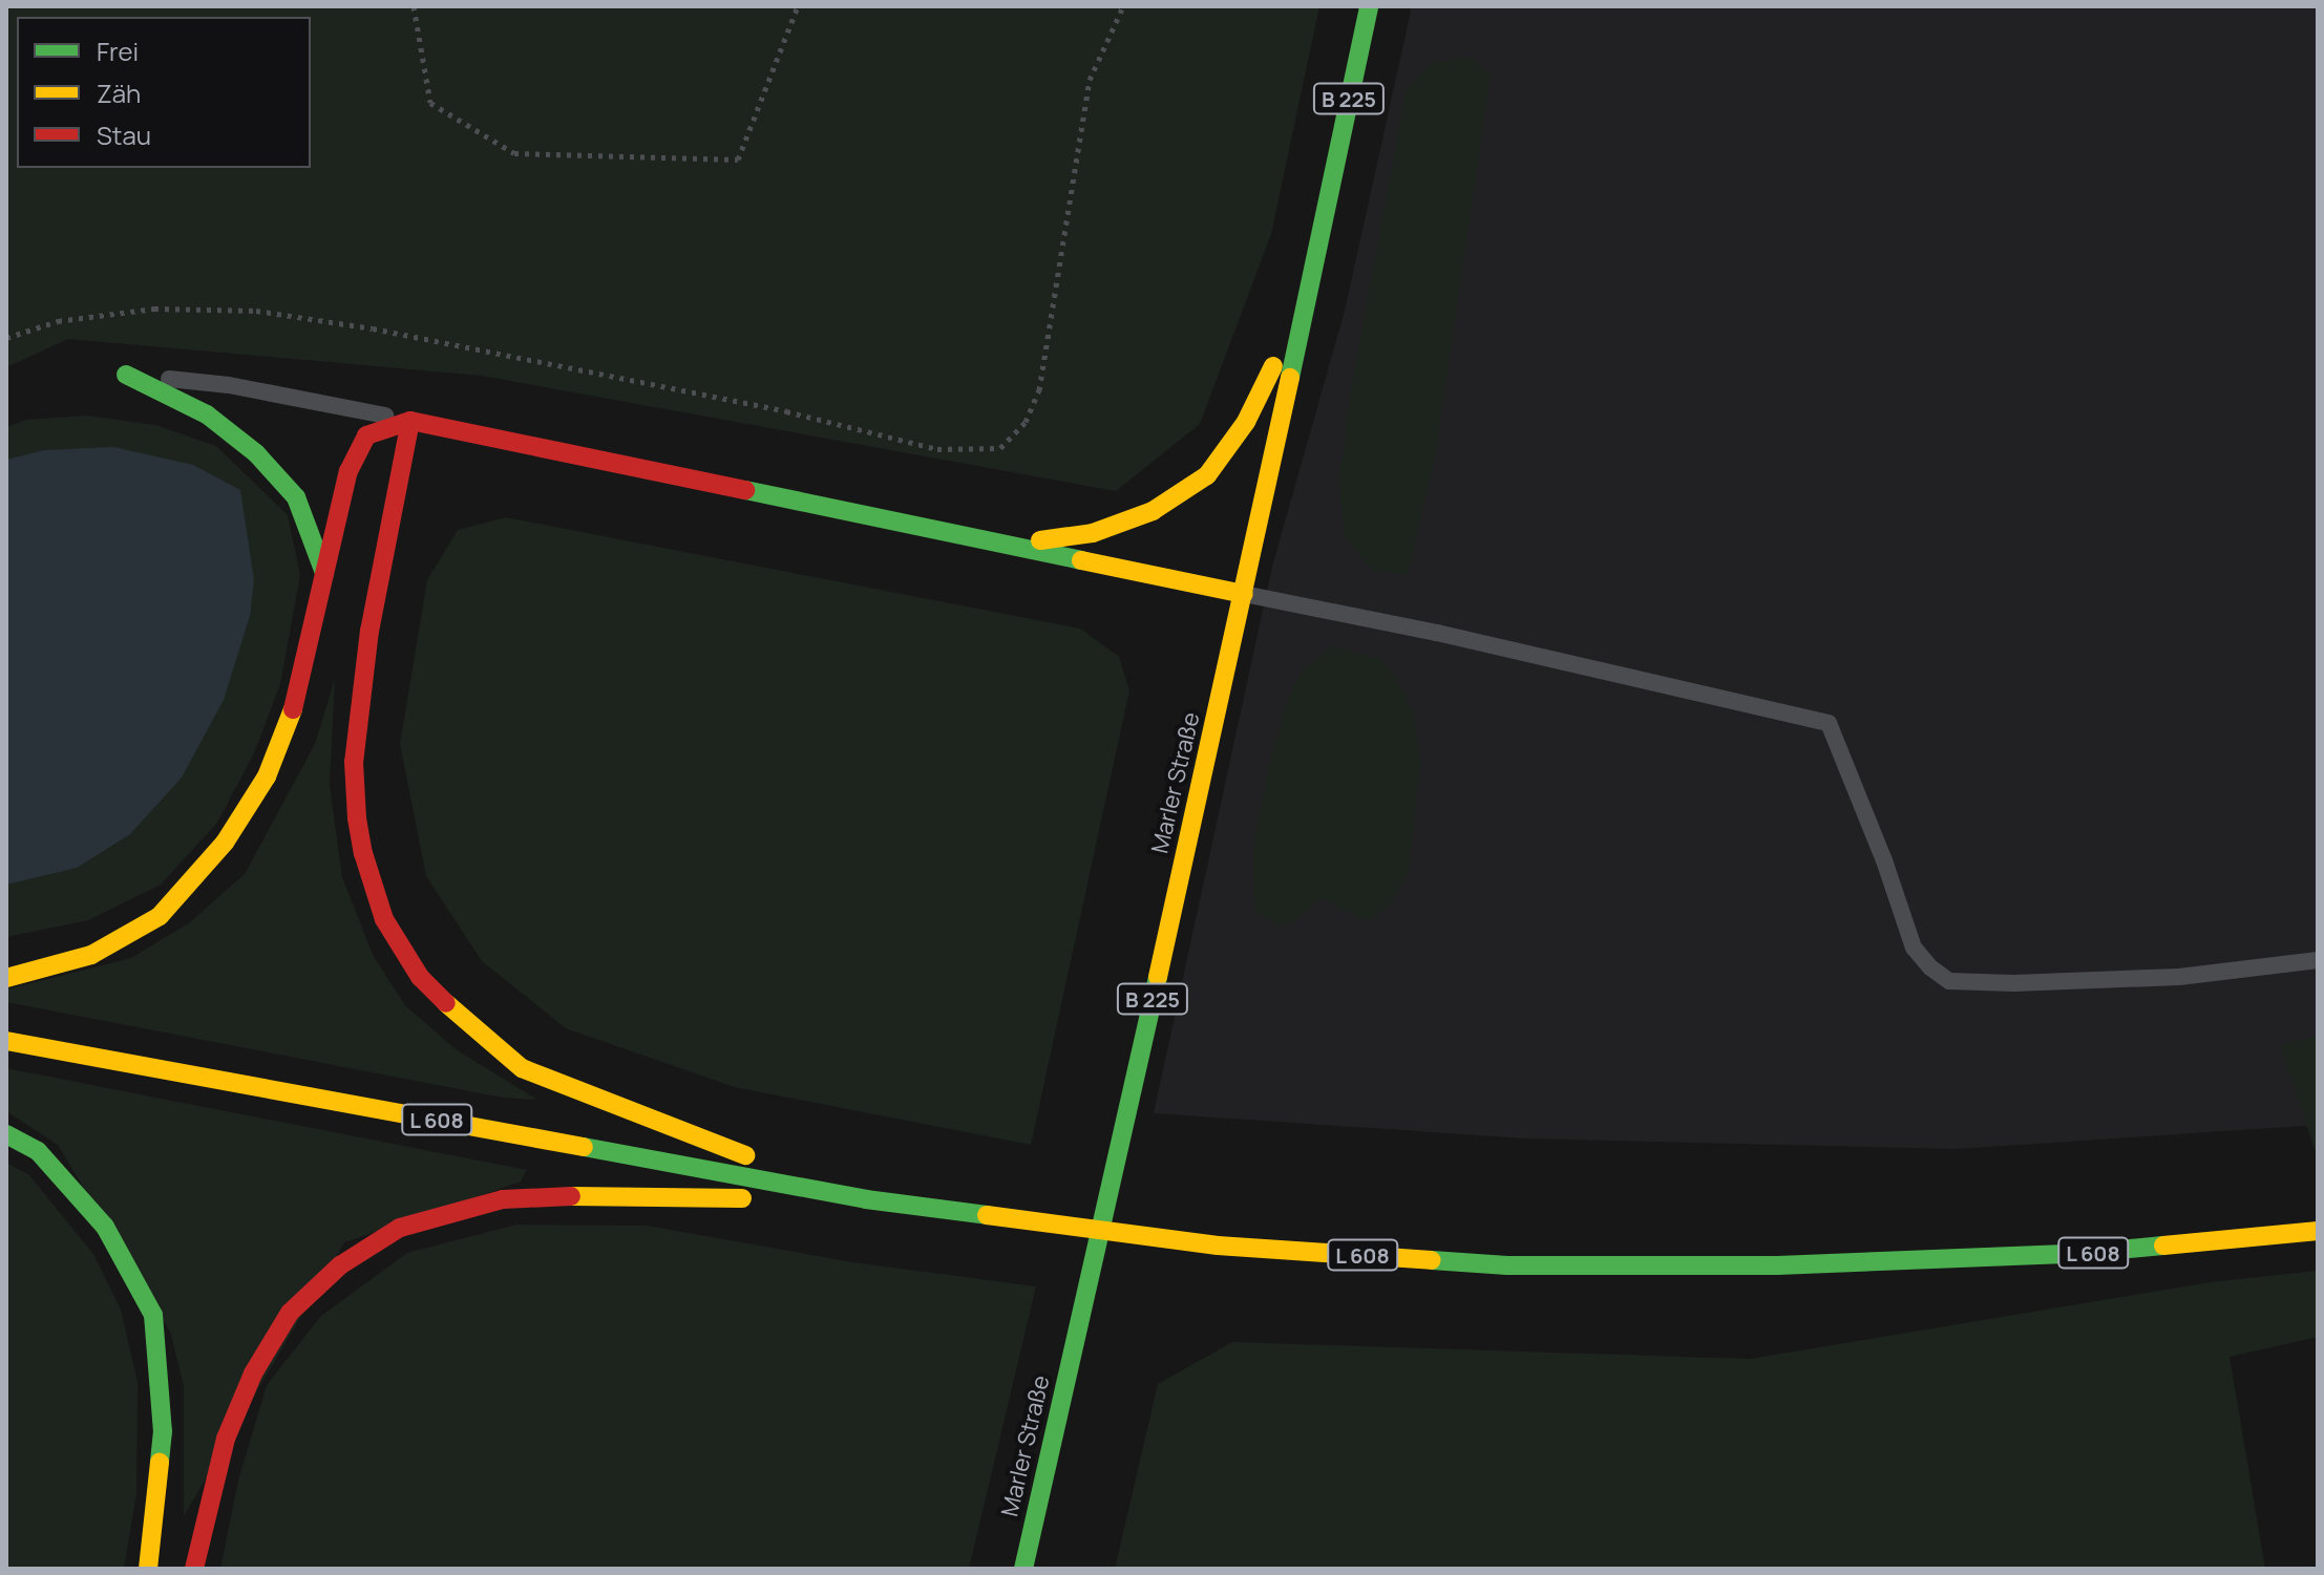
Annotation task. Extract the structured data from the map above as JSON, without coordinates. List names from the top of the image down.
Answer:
{
  "streets": {
    "main road": ["B 225", "Marler Straße", "L 608"]
  },
  "legend": ["Frei", "Zäh", "Stau"]
}
